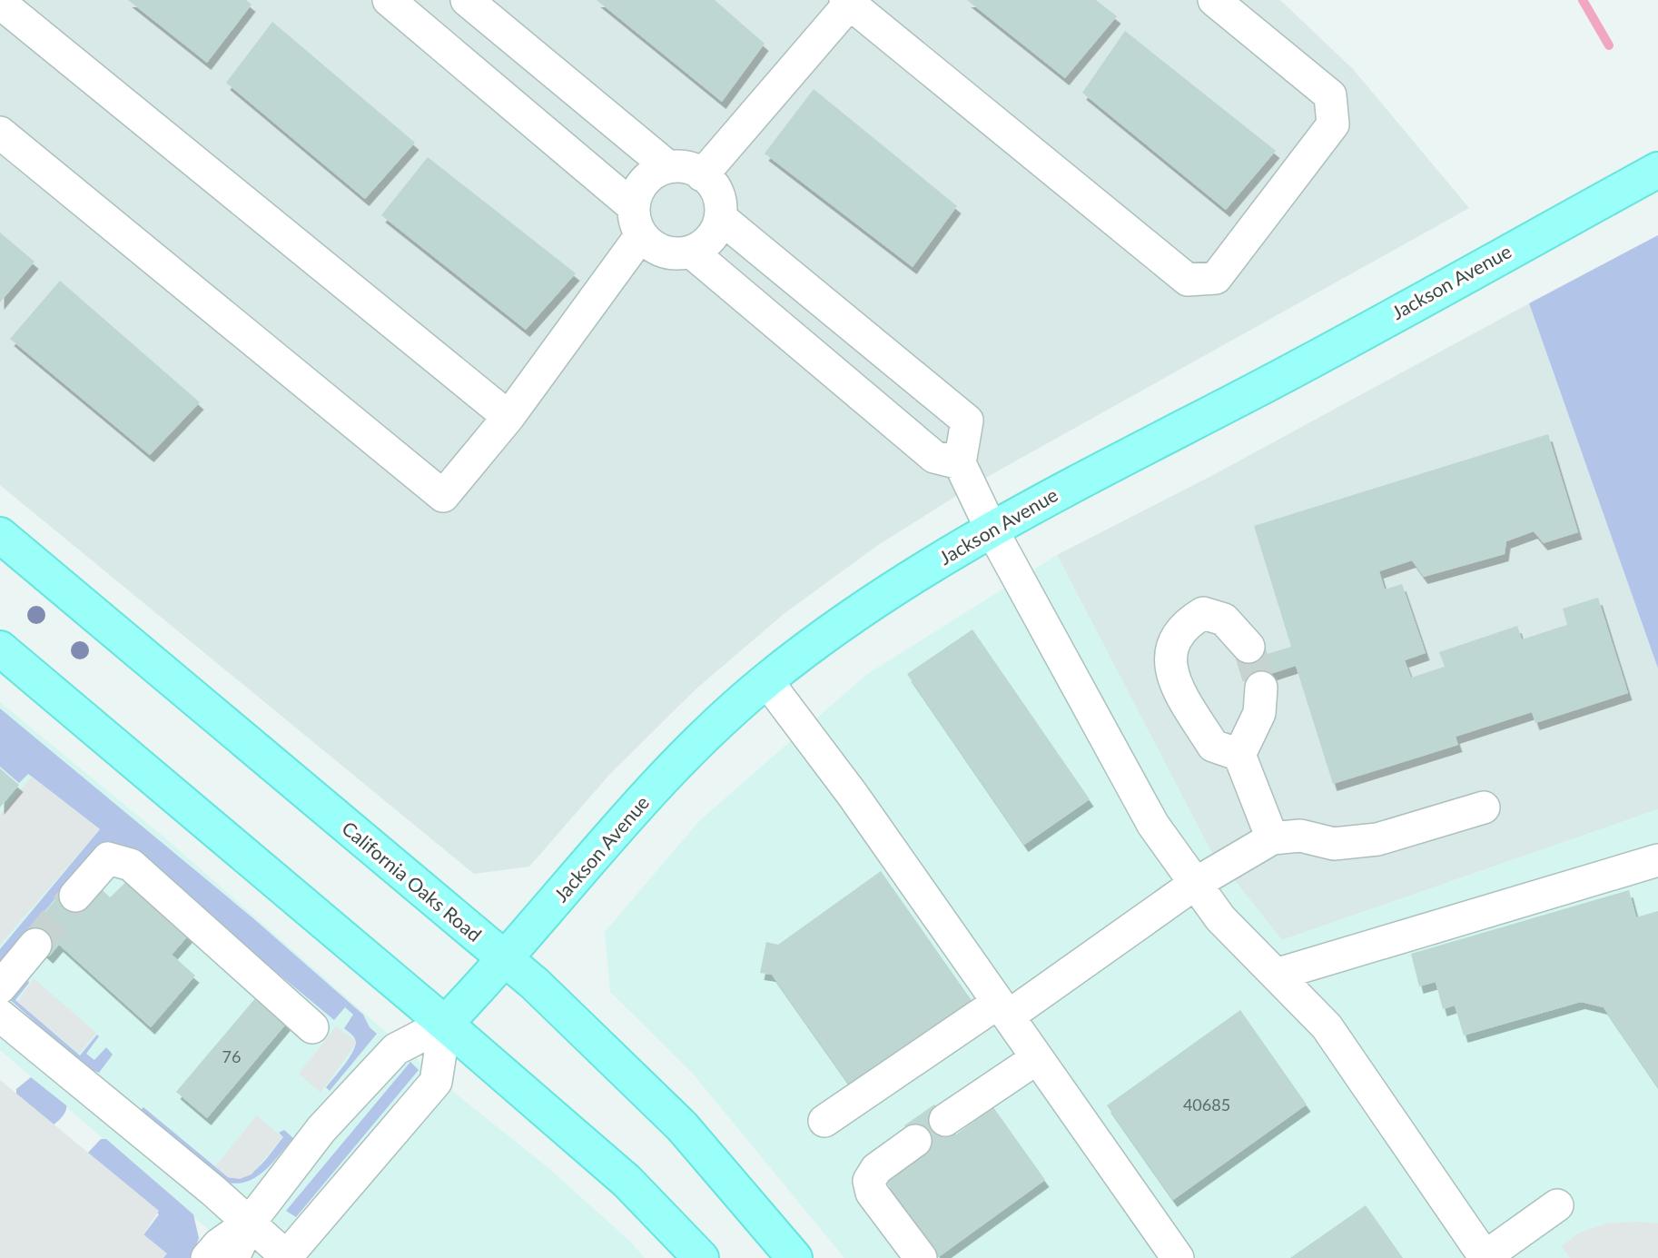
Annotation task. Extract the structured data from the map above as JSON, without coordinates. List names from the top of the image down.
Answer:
{
  "streets": {
    "main road": ["Jackson Avenue", "California Oaks Road"]
  },
  "crossings": [
    ["Jackson Avenue", "California Oaks Road"]
  ],
  "house_numbers": ["76", "40685"]
}
